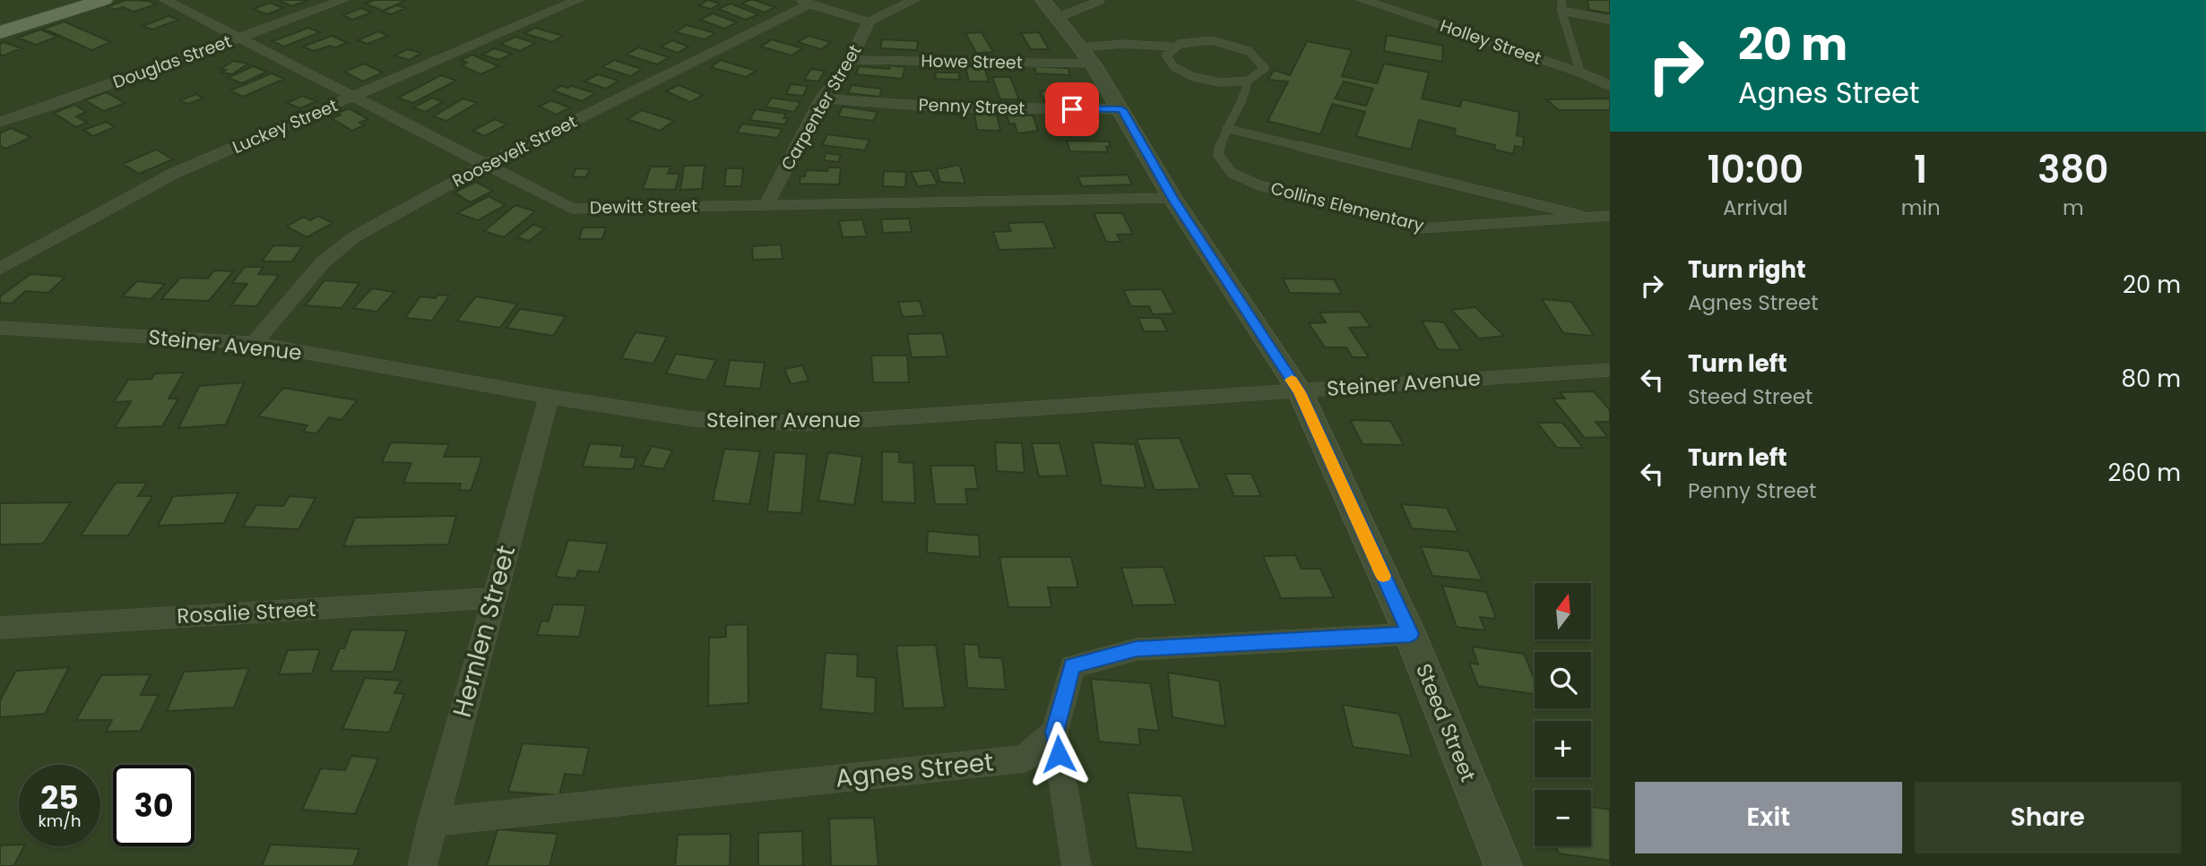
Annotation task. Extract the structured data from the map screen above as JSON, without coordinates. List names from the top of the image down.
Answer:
{
  "streets": {
    "street": [
      "Holley Street",
      "Douglas Street",
      "Howe Street",
      "Penny Street",
      "Carpenter Street",
      "Luckey Street",
      "Roosevelt Street",
      "Dewitt Street",
      "Steiner Avenue",
      "Rosalie Street",
      "Hernlen Street",
      "Steed Street",
      "Agnes Street"
    ],
    "lane": ["Collins Elementary"]
  },
  "crossings": [
    ["Douglas Street", "Dewitt Street"],
    ["Howe Street", "Carpenter Street"],
    ["Howe Street", "Steed Street"],
    ["Penny Street", "Carpenter Street"],
    ["Penny Street", "Steed Street"],
    ["Carpenter Street", "Dewitt Street"],
    ["Luckey Street", "Dewitt Street"],
    ["Roosevelt Street", "Dewitt Street"],
    ["Roosevelt Street", "Steiner Avenue"],
    ["Dewitt Street", "Steed Street"],
    ["Collins Elementary", "Steed Street"],
    ["Steiner Avenue", "Hernlen Street"],
    ["Steiner Avenue", "Steed Street"],
    ["Rosalie Street", "Hernlen Street"],
    ["Hernlen Street", "Agnes Street"]
  ],
  "north": "top",
  "page": {
    "turn": ["20 m", "Agnes Street"],
    "eta": [
      "10:00",
      "Arrival",
      "1",
      "min",
      "380",
      "m"
    ],
    "list": [
      {
        "name": "Turn right",
        "note": "Agnes Street",
        "value": "20 m"
      },
      {
        "name": "Turn left",
        "note": "Steed Street",
        "value": "80 m"
      },
      {
        "name": "Turn left",
        "note": "Penny Street",
        "value": "260 m"
      }
    ],
    "map_buttons": ["+", "−"],
    "speed": "25 km/h",
    "limit": "30",
    "buttons": ["Exit", "Share"]
  }
}
